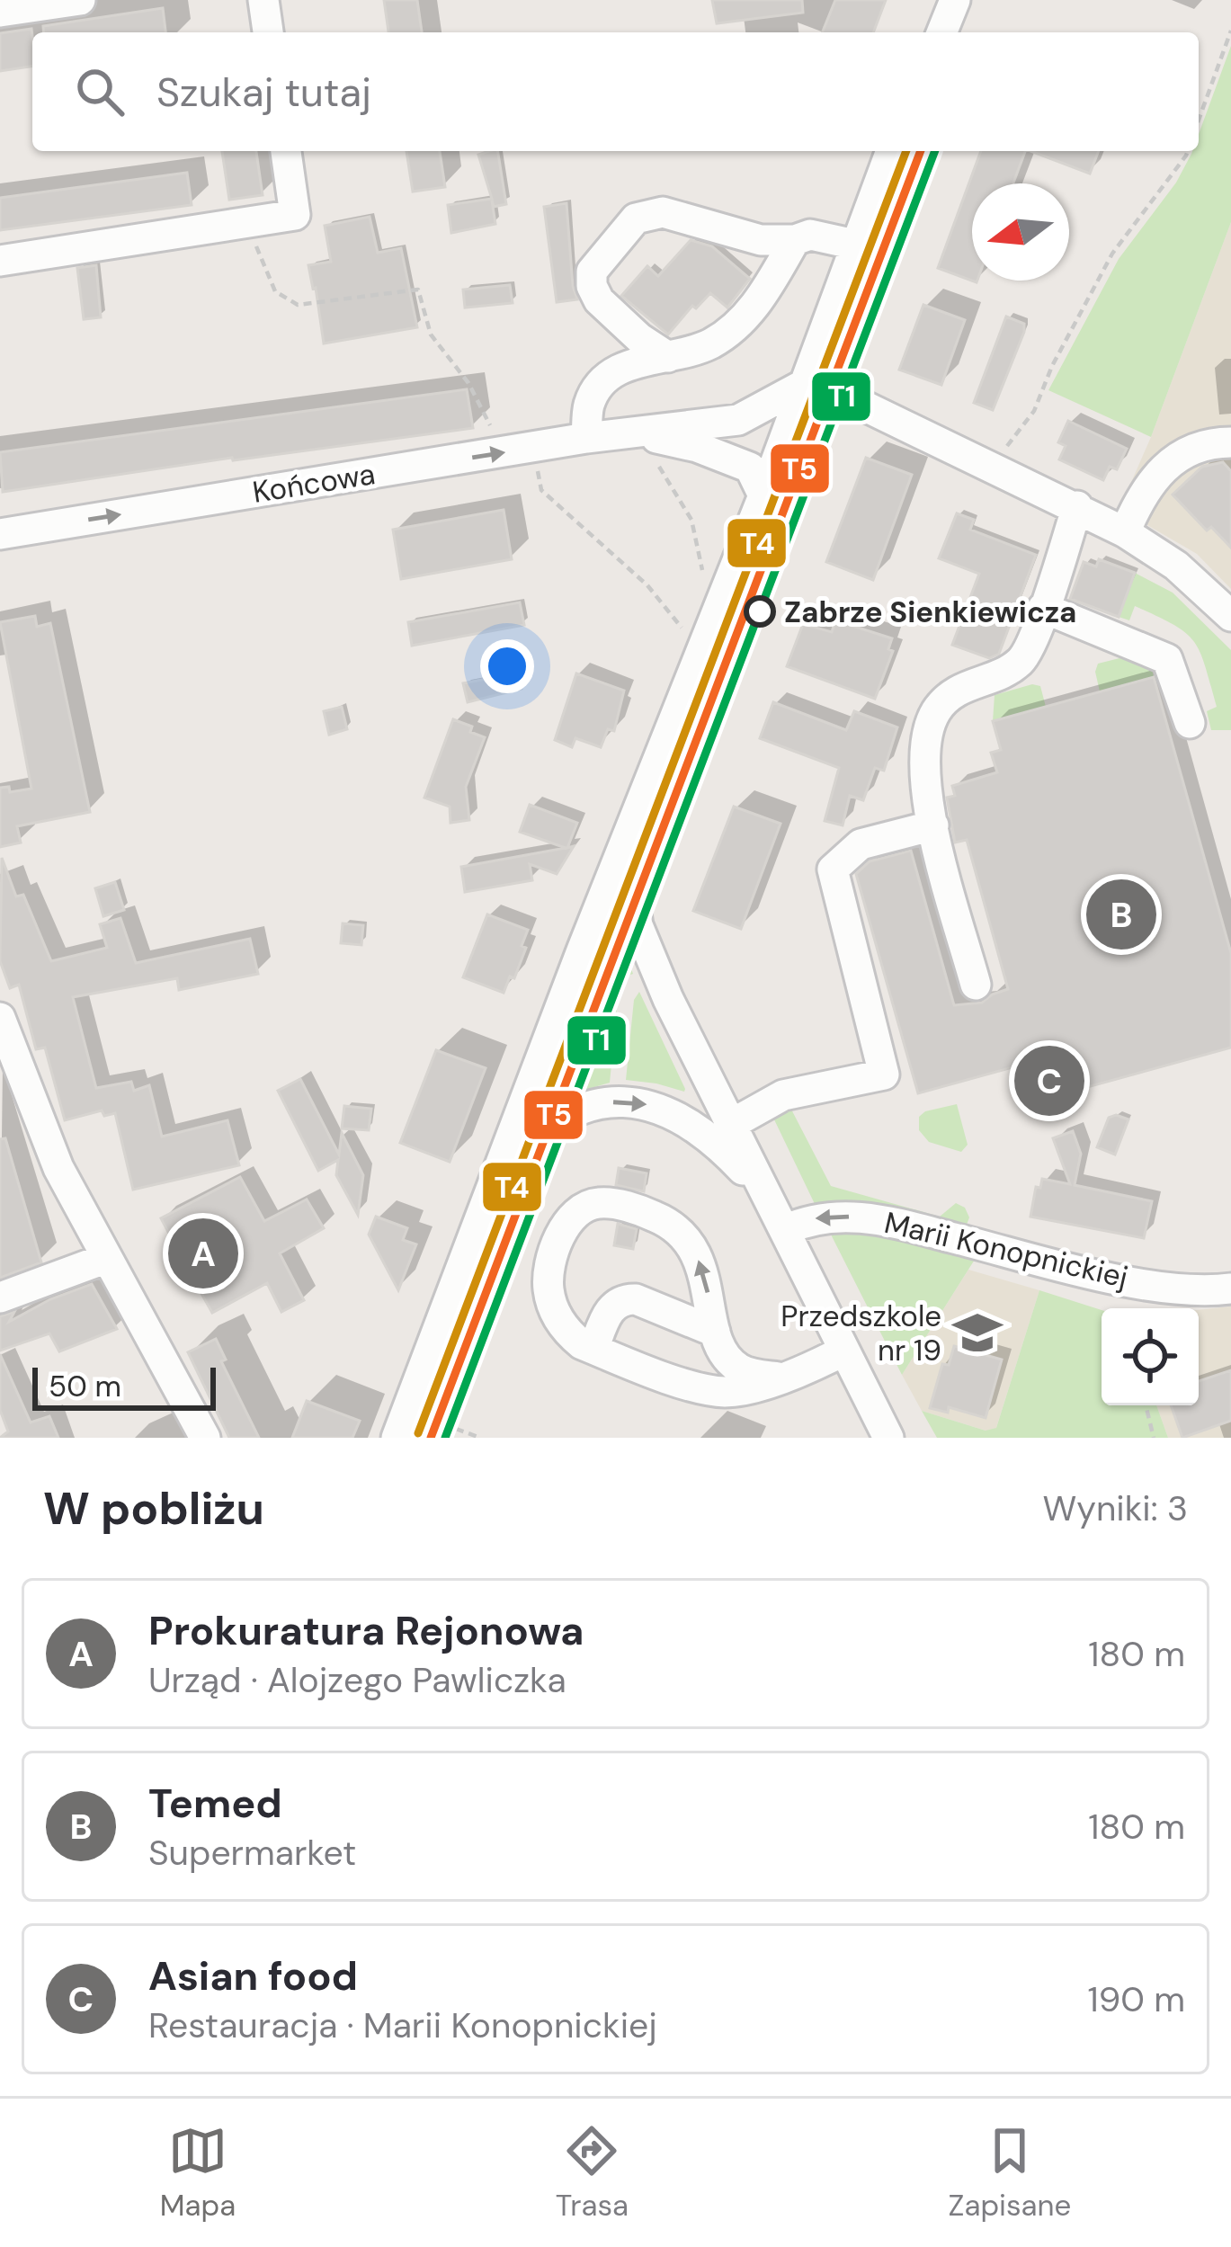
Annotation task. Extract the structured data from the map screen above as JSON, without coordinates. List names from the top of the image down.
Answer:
{
  "streets": {
    "street": ["Końcowa", "Marii Konopnickiej"]
  },
  "one_way": ["Końcowa", "Marii Konopnickiej"],
  "places": {
    "other": ["Zabrze Sienkiewicza"],
    "school or university": ["Przedszkole nr 19"]
  },
  "lines": ["transit line T5", "transit line T1", "transit line T4"],
  "scale_bar": "50 m",
  "north": "left",
  "page": {
    "search": "Szukaj tutaj",
    "pins": ["B", "C", "A"],
    "scale": "50 m",
    "heading": ["W pobliżu", "Wyniki: 3"],
    "list": [
      {
        "mark": "A",
        "name": "Prokuratura Rejonowa",
        "note": "Urząd · Alojzego Pawliczka",
        "value": "180 m"
      },
      {
        "mark": "B",
        "name": "Temed",
        "note": "Supermarket",
        "value": "180 m"
      },
      {
        "mark": "C",
        "name": "Asian food",
        "note": "Restauracja · Marii Konopnickiej",
        "value": "190 m"
      }
    ],
    "nav": ["Mapa", "Trasa", "Zapisane"]
  }
}
